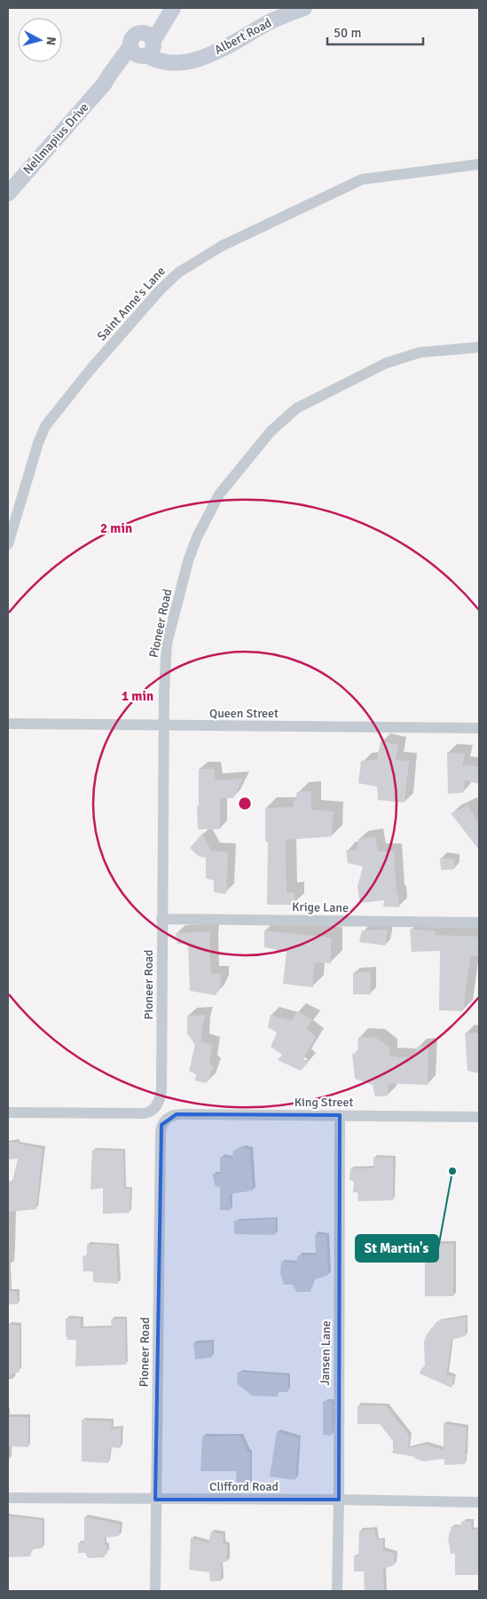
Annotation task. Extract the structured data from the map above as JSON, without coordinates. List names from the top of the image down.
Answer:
{
  "streets": {
    "main road": ["Albert Road", "Nellmapius Drive"],
    "street": [
      "Saint Anne's Lane",
      "Pioneer Road",
      "Queen Street",
      "Krige Lane",
      "King Street",
      "Jansen Lane",
      "Clifford Road"
    ]
  },
  "crossings": [
    ["Albert Road", "Nellmapius Drive"],
    ["Pioneer Road", "Queen Street"],
    ["Pioneer Road", "Krige Lane"],
    ["Pioneer Road", "King Street"],
    ["Pioneer Road", "Clifford Road"],
    ["King Street", "Jansen Lane"],
    ["Jansen Lane", "Clifford Road"]
  ],
  "places": ["St Martin's"],
  "scale_bar": "50 m",
  "north": "right",
  "rings": ["2 min", "1 min"]
}
